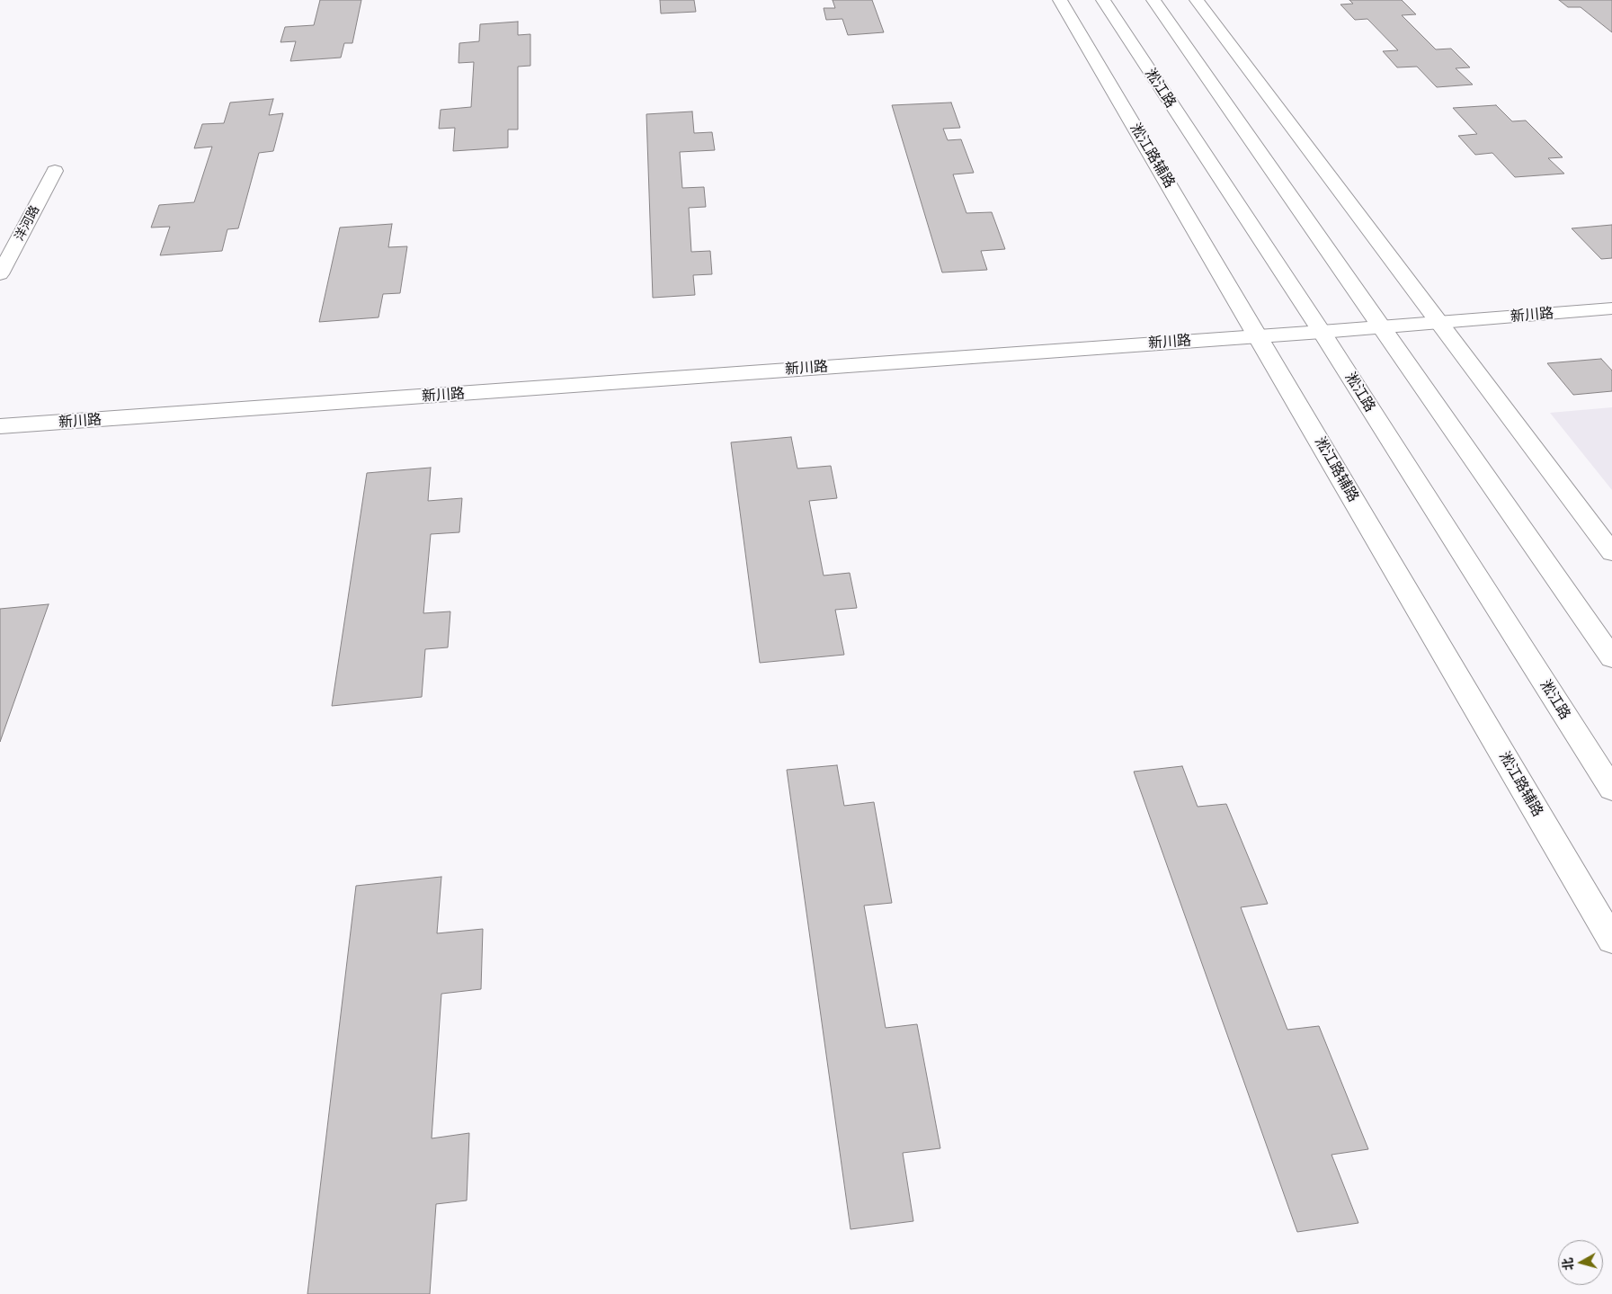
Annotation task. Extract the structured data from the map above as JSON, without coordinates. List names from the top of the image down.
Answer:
{
  "streets": {
    "street": [
      "淞江路",
      "淞江路辅路",
      "洋河路",
      "新川路"
    ]
  },
  "crossings": [
    ["淞江路", "新川路"],
    ["淞江路辅路", "新川路"]
  ],
  "north": "left"
}
